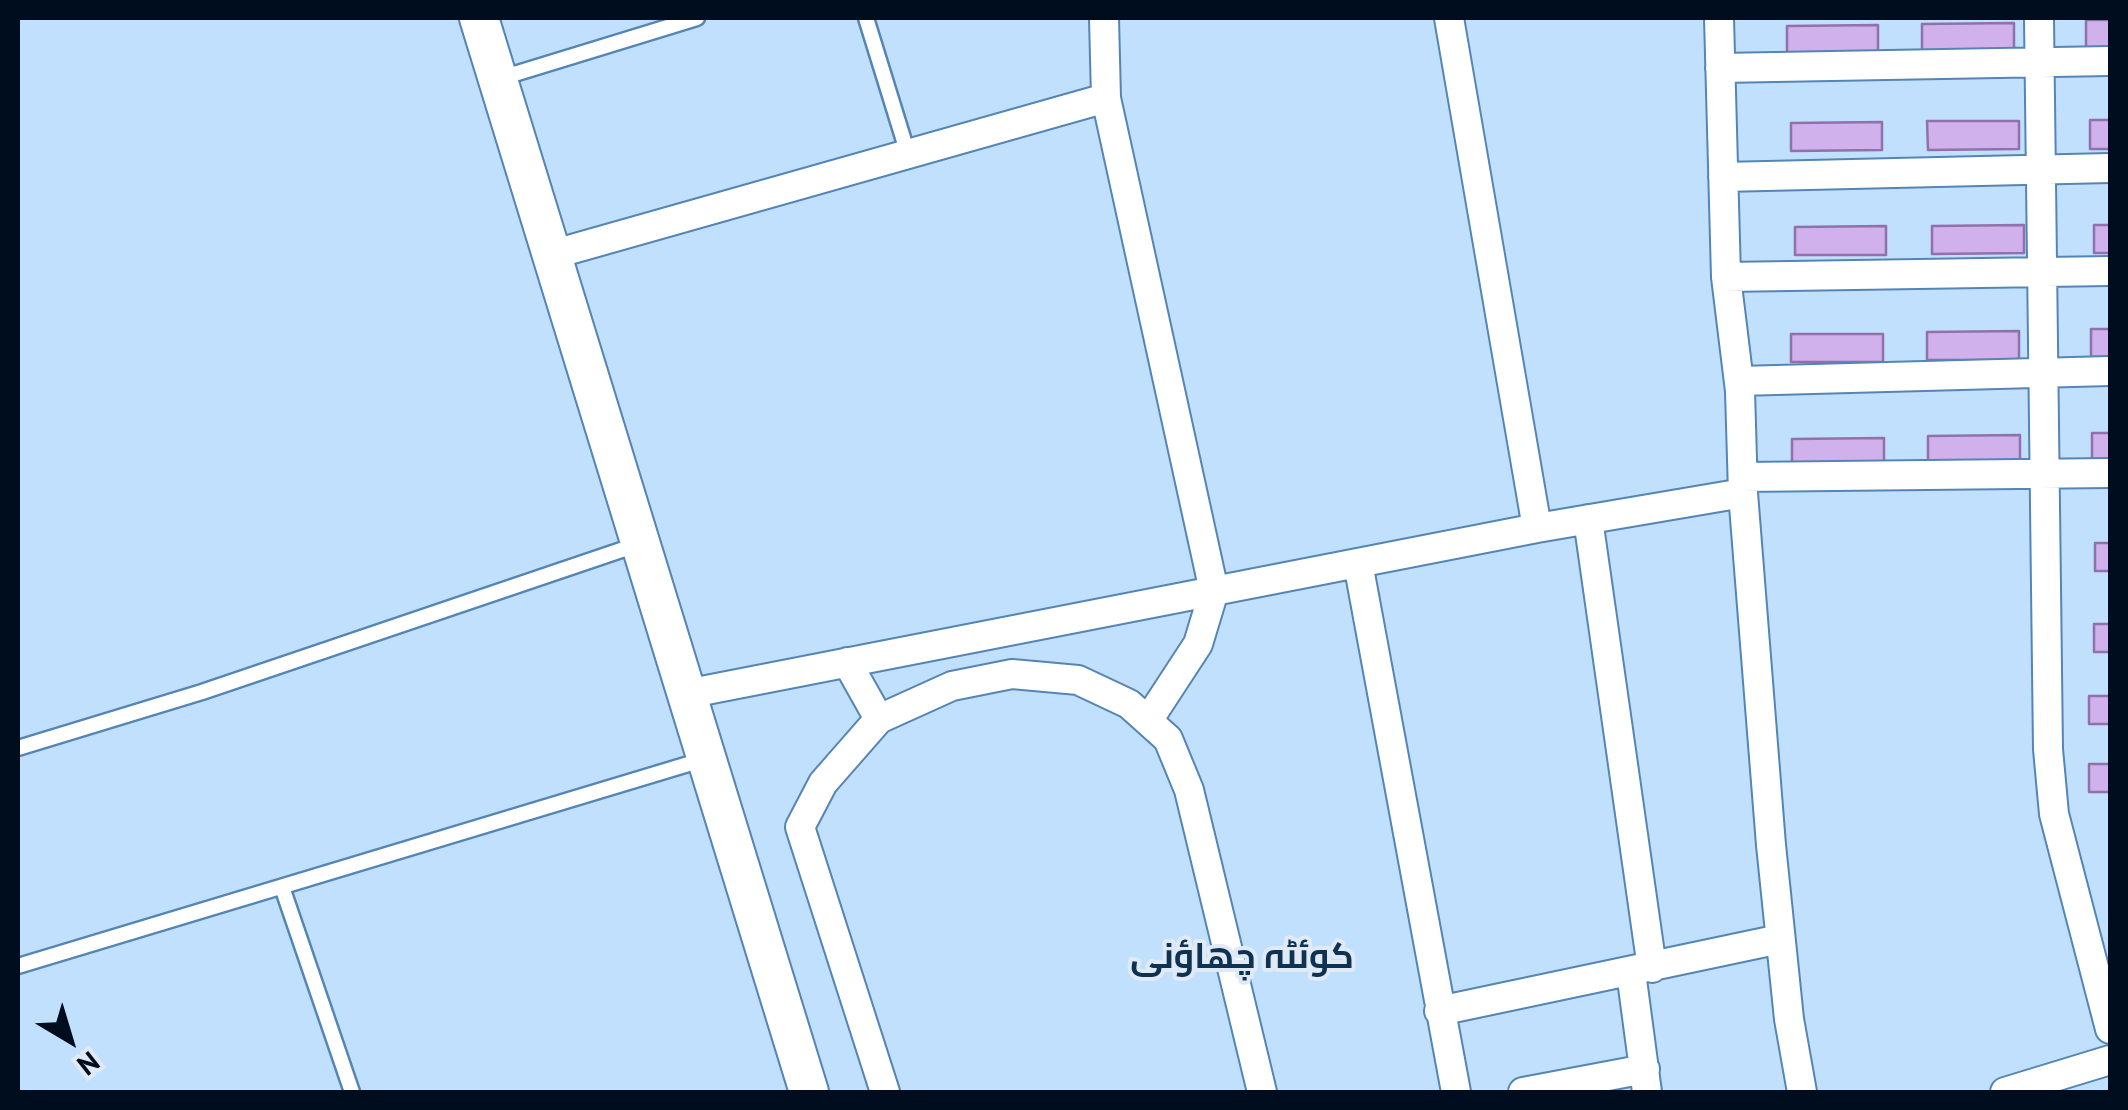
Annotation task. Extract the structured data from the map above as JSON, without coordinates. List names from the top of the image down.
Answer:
{
  "districts": ["کوئٹہ چھاؤنی"],
  "north": "bottom right"
}
